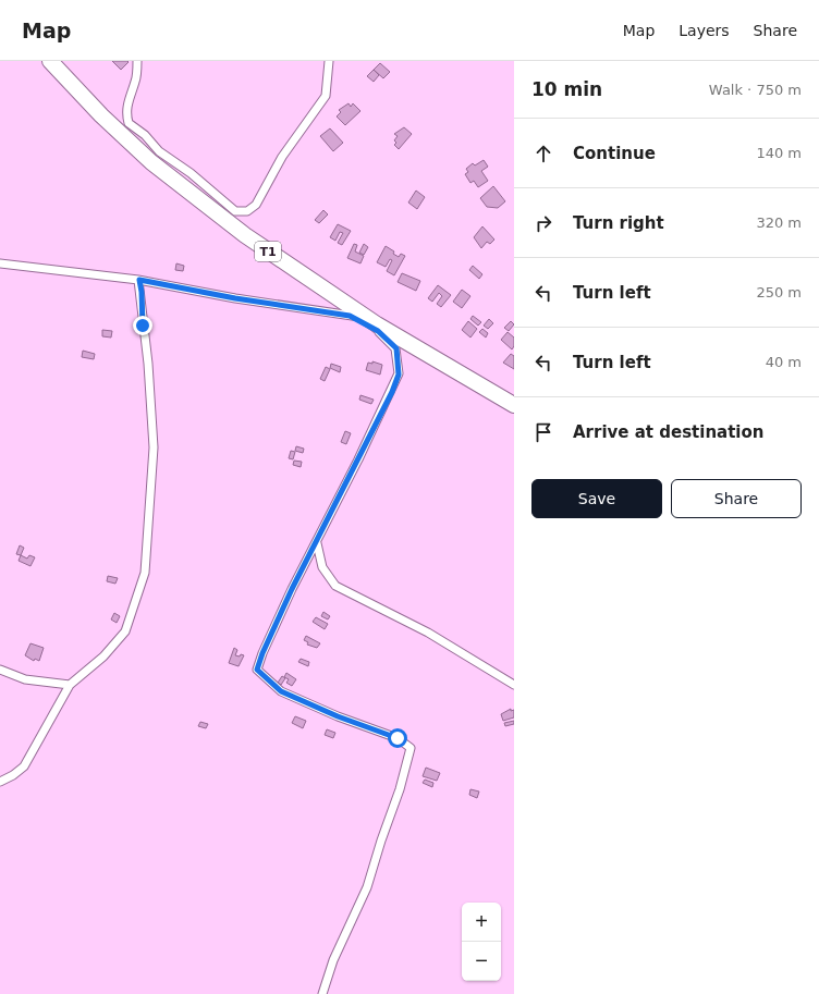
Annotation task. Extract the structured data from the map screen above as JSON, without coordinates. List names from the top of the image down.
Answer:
{
  "streets": {
    "highway": ["T1"]
  },
  "page": {
    "header": "Map",
    "nav": ["Map", "Layers", "Share"],
    "heading": ["10 min", "Walk · 750 m"],
    "list": [
      ["Continue", "140 m"],
      ["Turn right", "320 m"],
      ["Turn left", "250 m"],
      ["Turn left", "40 m"],
      "Arrive at destination"
    ],
    "buttons": ["Save", "Share"],
    "map_buttons": ["+", "−"]
  }
}
